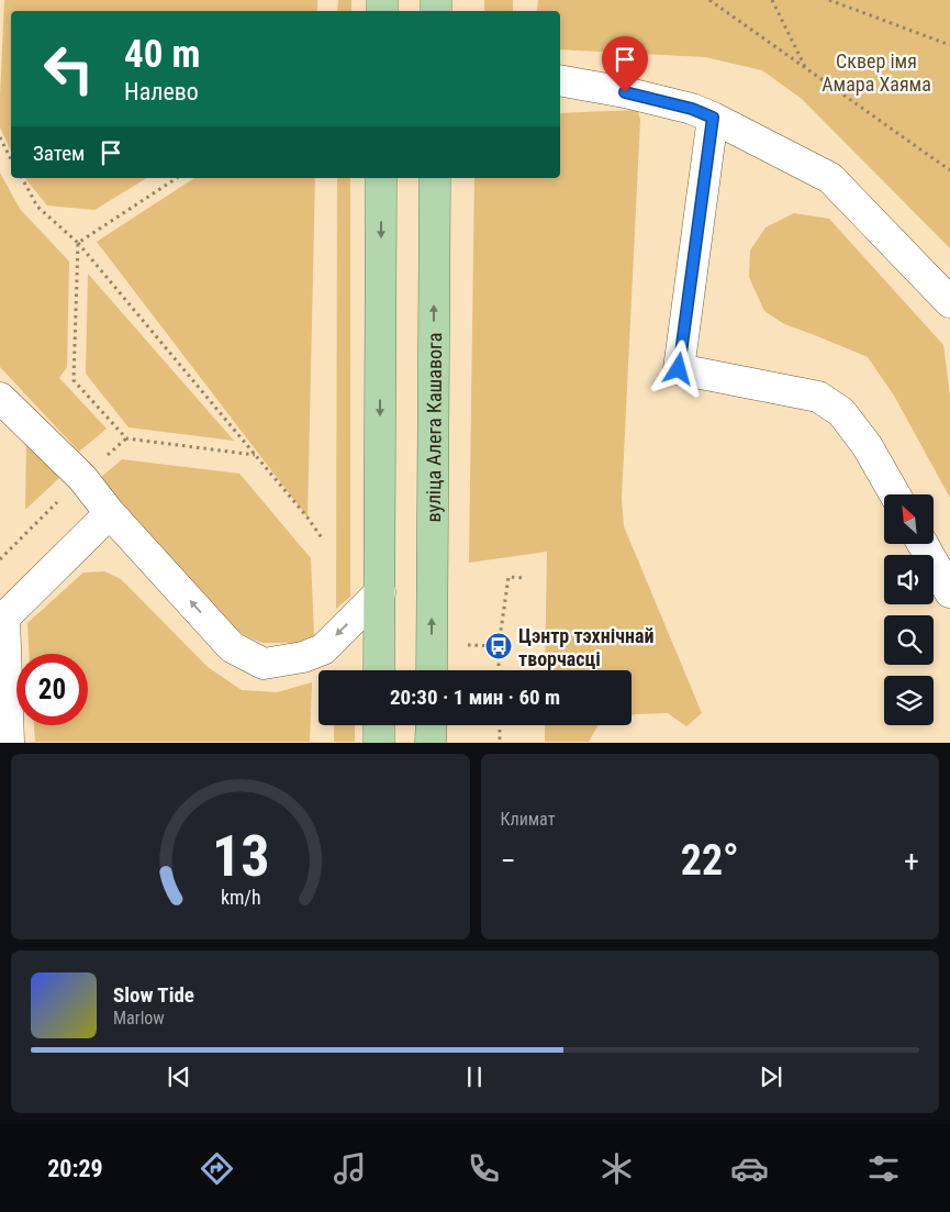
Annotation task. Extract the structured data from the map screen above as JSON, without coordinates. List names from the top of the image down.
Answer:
{
  "streets": {
    "main road": ["вуліца Алега Кашавога"]
  },
  "parks": ["Сквер імя Амара Хаяма"],
  "places": {
    "bus stop": ["Цэнтр тэхнічнай творчасці"]
  },
  "north": "top left",
  "page": {
    "turn": ["40 m", "Налево"],
    "then": "Затем",
    "limit": "20",
    "trip": "20:30 · 1 мин · 60 m",
    "tile": "Климат",
    "heat": ["−", "22°", "+"],
    "song": ["Slow Tide", "Marlow"],
    "tabs": "20:29",
    "gauge": ["13", "km/h"]
  }
}
